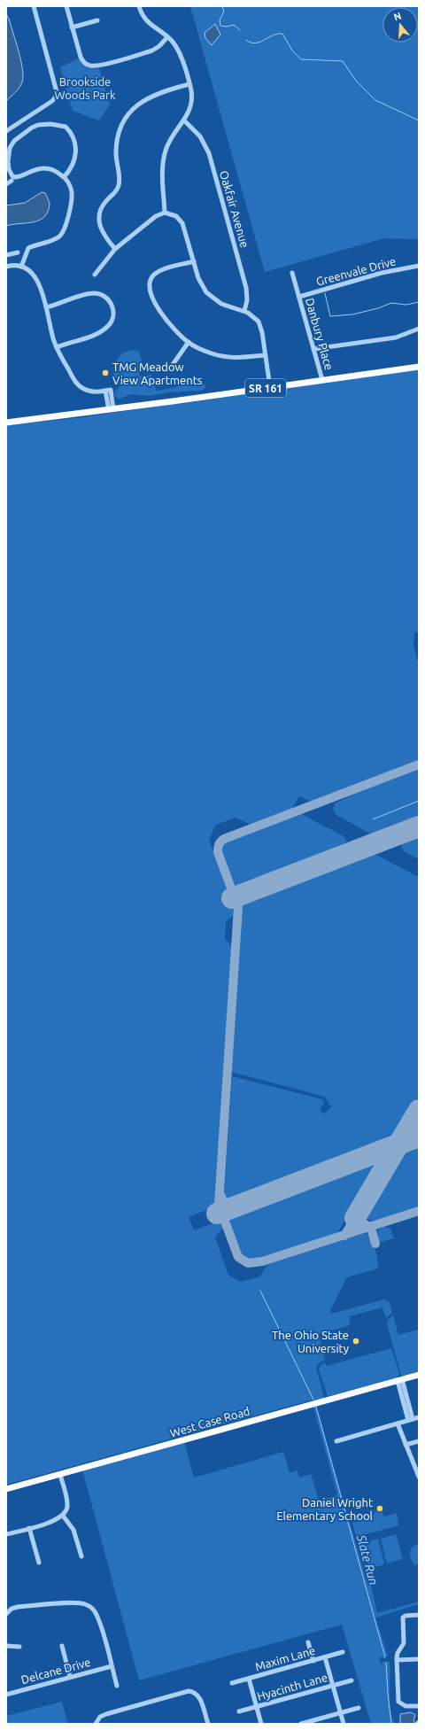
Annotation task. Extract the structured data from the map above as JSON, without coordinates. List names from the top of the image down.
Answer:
{
  "streets": {
    "main road": ["SR 161", "West Case Road"],
    "street": [
      "Oakfair Avenue",
      "Greenvale Drive",
      "Danbury Place",
      "Maxim Lane",
      "Delcane Drive",
      "Hyacinth Lane"
    ]
  },
  "crossings": [
    ["Greenvale Drive", "Danbury Place"],
    ["Danbury Place", "SR 161"]
  ],
  "water": ["Slate Run"],
  "parks": ["Brookside Woods Park"],
  "places": ["TMG Meadow View Apartments", "The Ohio State University", "Daniel Wright Elementary School"],
  "north": "top"
}
